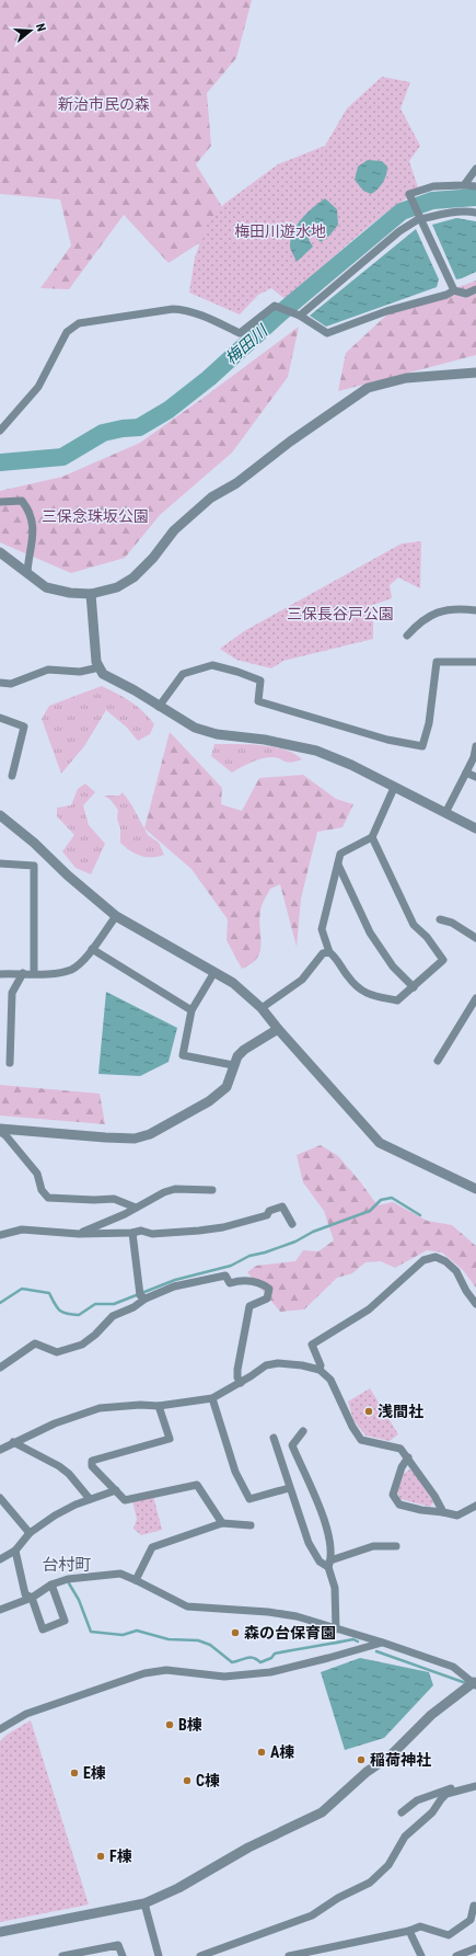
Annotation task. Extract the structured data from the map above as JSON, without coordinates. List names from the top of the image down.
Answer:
{
  "districts": ["台村町"],
  "water": ["梅田川"],
  "parks": [
    "新治市民の森",
    "梅田川遊水地",
    "三保念珠坂公園",
    "三保長谷戸公園"
  ],
  "places": [
    "浅間社",
    "森の台保育園",
    "B棟",
    "A棟",
    "稲荷神社",
    "E棟",
    "C棟",
    "F棟"
  ],
  "north": "right"
}
